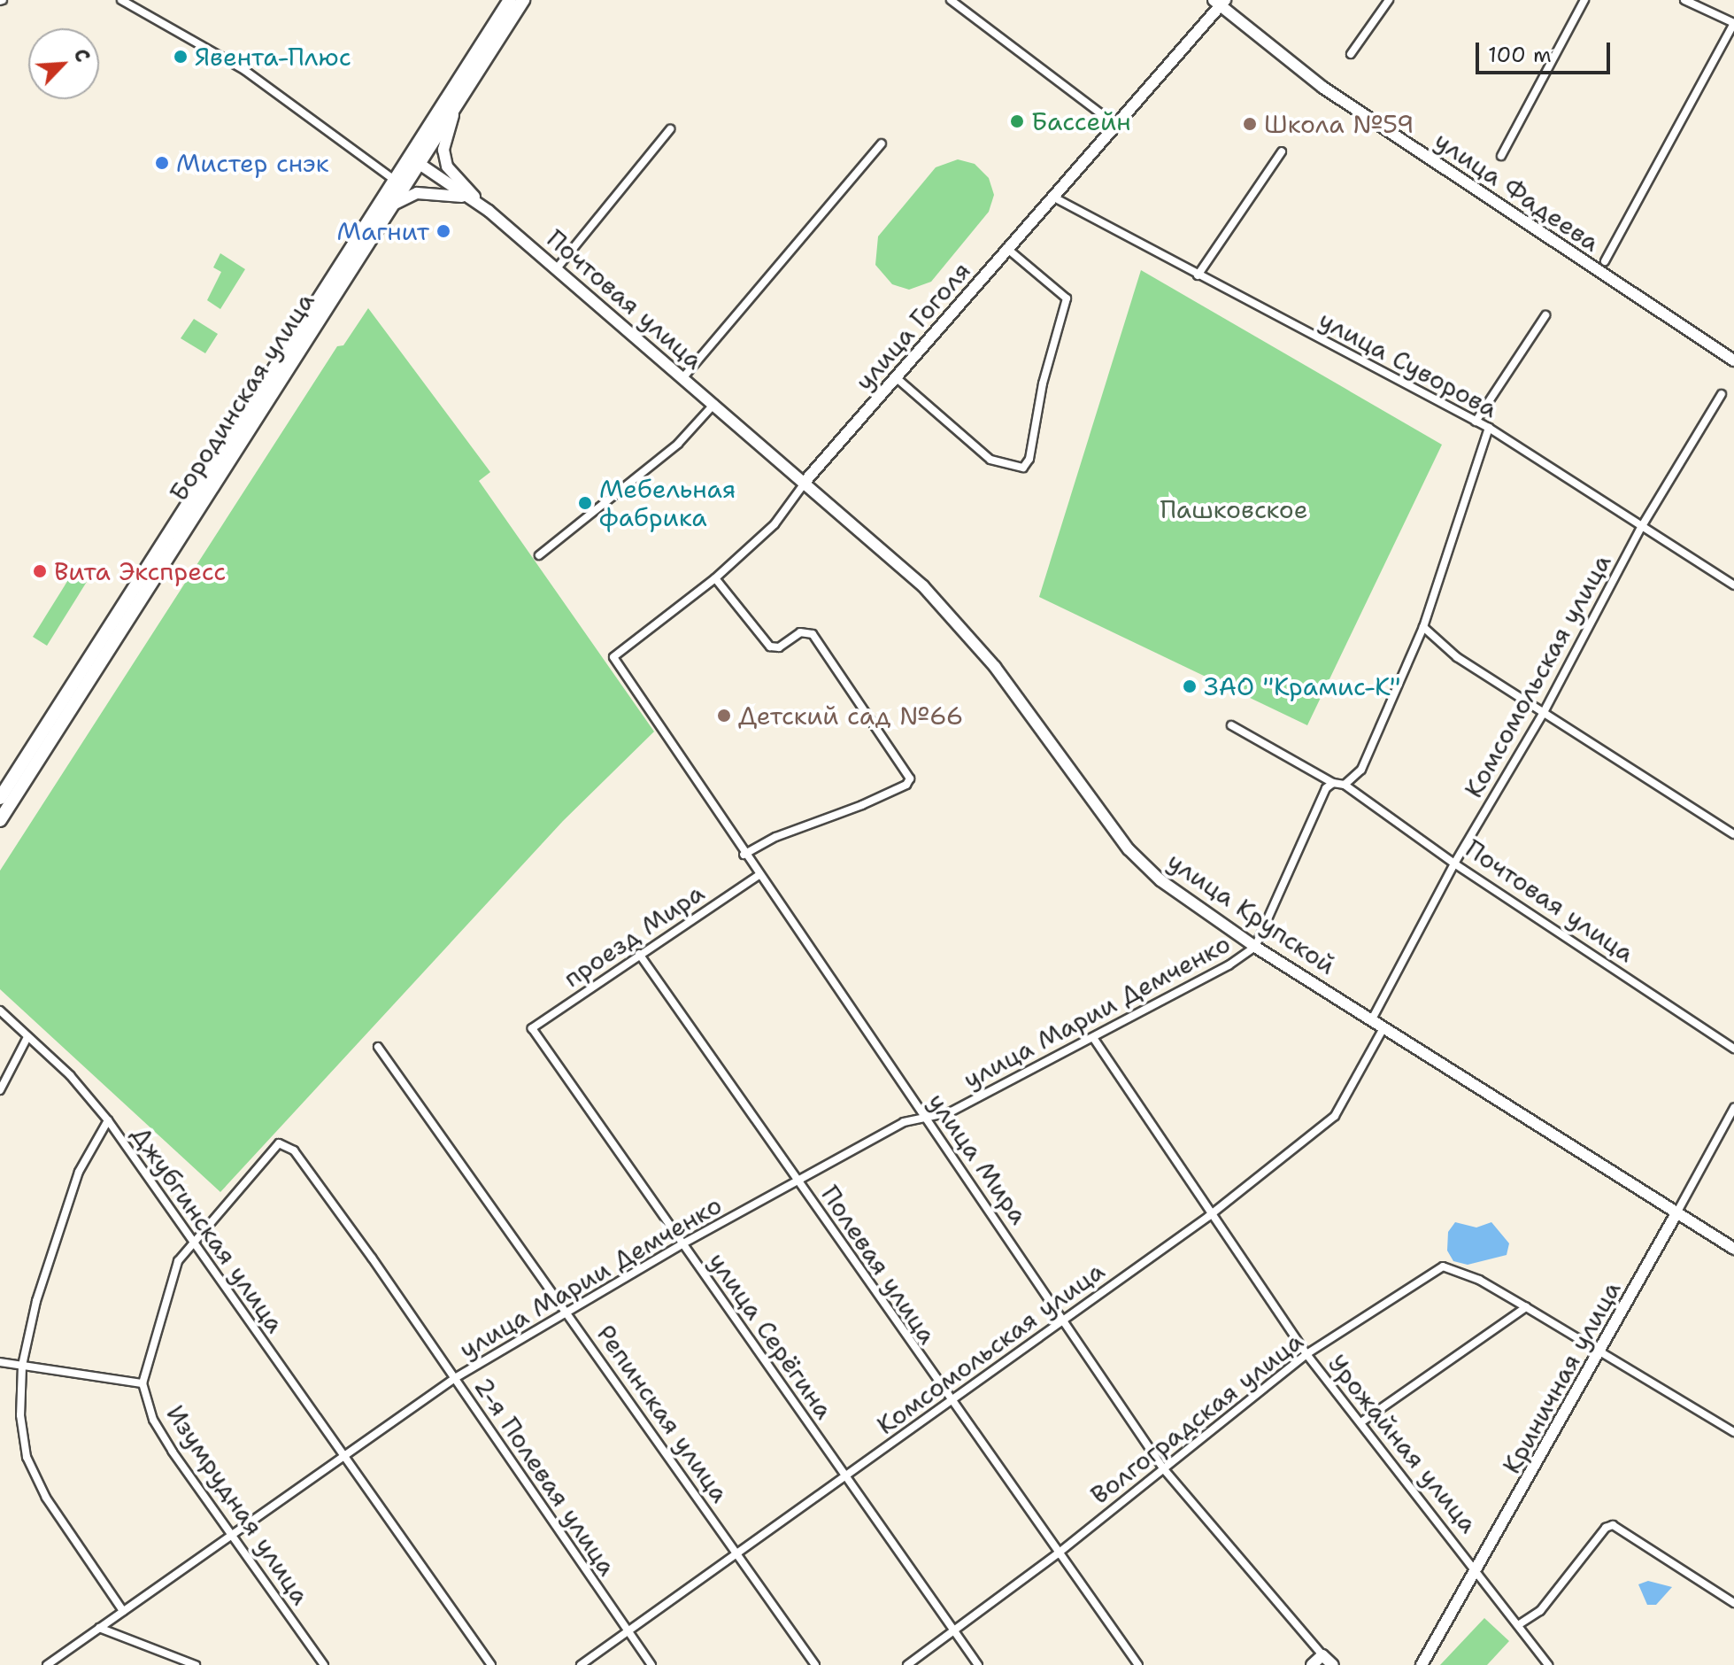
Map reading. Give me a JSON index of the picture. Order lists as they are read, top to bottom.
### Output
{
  "streets": {
    "main road": ["Бородинская улица"],
    "street": [
      "улица Фадеева",
      "Почтовая улица",
      "улица Гоголя",
      "улица Суворова",
      "Комсомольская улица",
      "улица Крупской",
      "проезд Мира",
      "улица Марии Демченко",
      "улица Мира",
      "Джубгинская улица",
      "Полевая улица",
      "улица Серёгина",
      "Криничная улица",
      "Репинская улица",
      "Волгоградская улица",
      "Урожайная улица",
      "2-я Полевая улица",
      "Изумрудная улица"
    ]
  },
  "crossings": [
    ["улица Фадеева", "улица Гоголя"],
    ["Почтовая улица", "улица Гоголя"],
    ["Почтовая улица", "Бородинская улица"],
    ["Почтовая улица", "Комсомольская улица"],
    ["Почтовая улица", "улица Крупской"],
    ["улица Гоголя", "улица Суворова"],
    ["улица Гоголя", "улица Крупской"],
    ["улица Гоголя", "улица Мира"],
    ["улица Суворова", "Комсомольская улица"],
    ["Комсомольская улица", "улица Крупской"],
    ["Комсомольская улица", "улица Мира"],
    ["Комсомольская улица", "Полевая улица"],
    ["Комсомольская улица", "улица Серёгина"],
    ["Комсомольская улица", "Репинская улица"],
    ["Комсомольская улица", "Урожайная улица"],
    ["Комсомольская улица", "2-я Полевая улица"],
    ["улица Крупской", "улица Марии Демченко"],
    ["улица Крупской", "Криничная улица"],
    ["проезд Мира", "улица Мира"],
    ["проезд Мира", "Полевая улица"],
    ["проезд Мира", "улица Серёгина"],
    ["улица Марии Демченко", "улица Мира"],
    ["улица Марии Демченко", "Джубгинская улица"],
    ["улица Марии Демченко", "Полевая улица"],
    ["улица Марии Демченко", "улица Серёгина"],
    ["улица Марии Демченко", "Репинская улица"],
    ["улица Марии Демченко", "Урожайная улица"],
    ["улица Марии Демченко", "2-я Полевая улица"],
    ["улица Марии Демченко", "Изумрудная улица"],
    ["улица Мира", "Волгоградская улица"],
    ["Джубгинская улица", "2-я Полевая улица"],
    ["Полевая улица", "Волгоградская улица"],
    ["улица Серёгина", "Волгоградская улица"],
    ["Криничная улица", "Урожайная улица"],
    ["Волгоградская улица", "Урожайная улица"]
  ],
  "parks": ["Пашковское"],
  "places": [
    "Явента-Плюс",
    "Бассейн",
    "Школа №59",
    "Мистер снэк",
    "Магнит",
    "Мебельная фабрика",
    "Вита Экспресс",
    "ЗАО \"Крамис-К\"",
    "Детский сад №66"
  ],
  "scale_bar": "100 m",
  "north": "top right"
}
